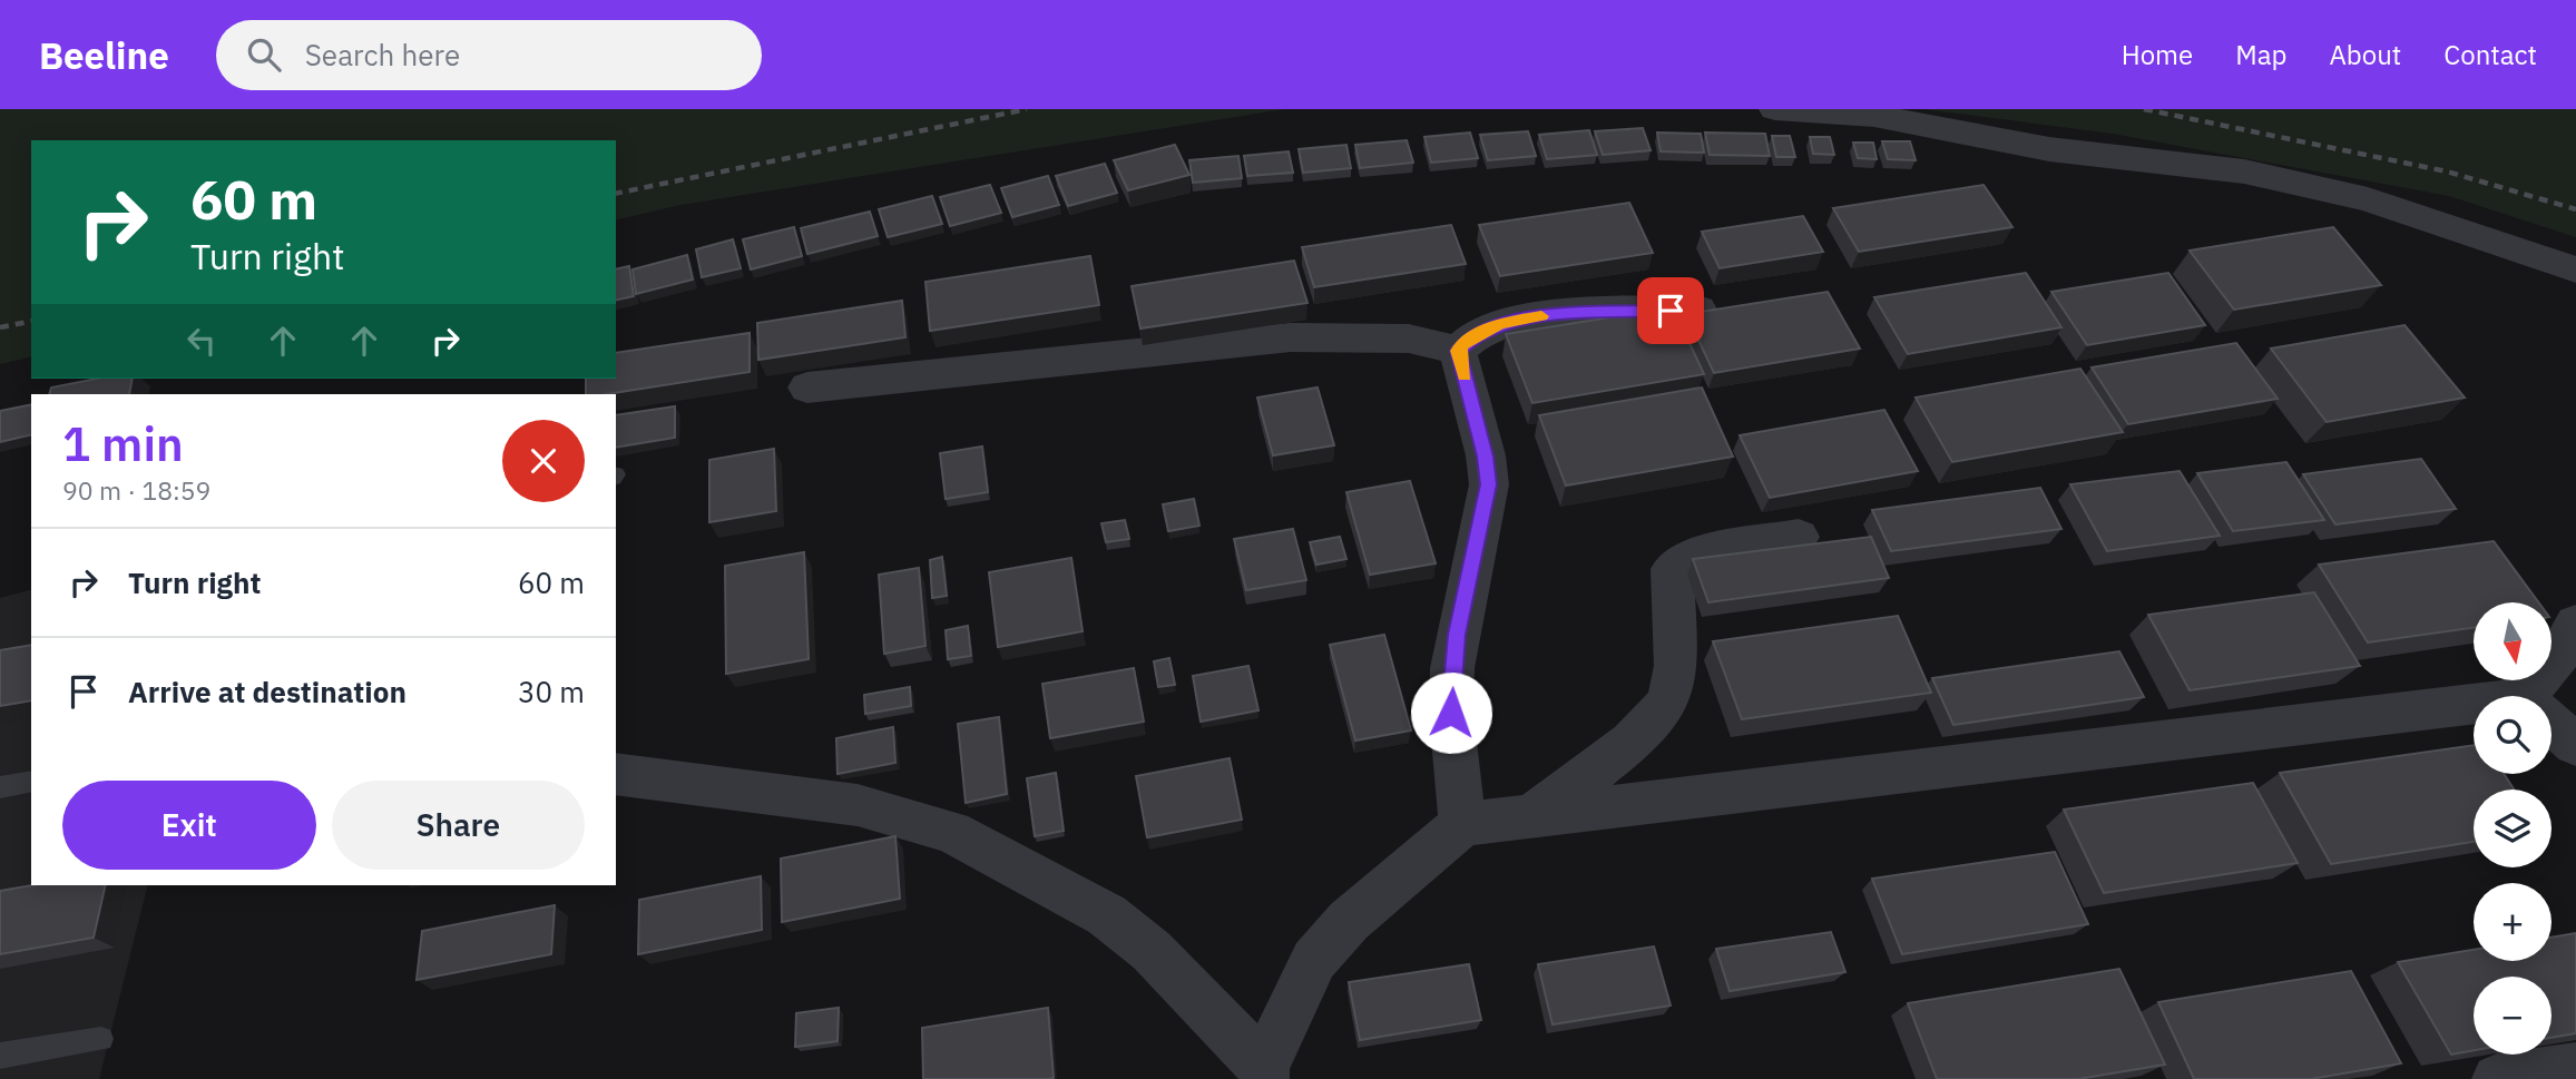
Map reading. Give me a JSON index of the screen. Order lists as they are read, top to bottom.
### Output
{
  "north": "bottom",
  "page": {
    "header": "Beeline",
    "search": "Search here",
    "nav": [
      "Home",
      "Map",
      "About",
      "Contact"
    ],
    "turn": ["60 m", "Turn right"],
    "heading": ["1 min", "90 m · 18:59"],
    "list": [
      {
        "name": "Turn right",
        "value": "60 m"
      },
      {
        "name": "Arrive at destination",
        "value": "30 m"
      }
    ],
    "map_buttons": ["+", "−"],
    "buttons": ["Exit", "Share"]
  }
}
